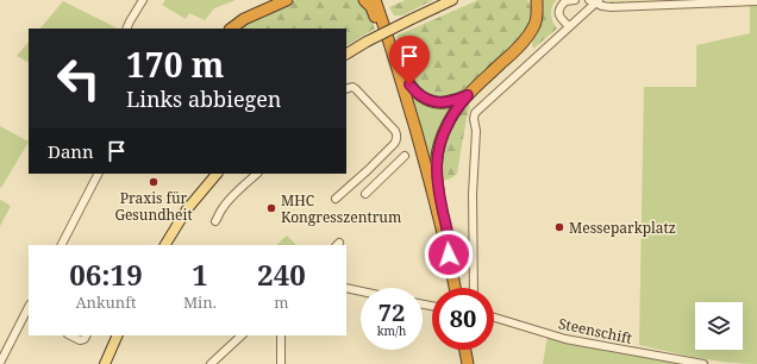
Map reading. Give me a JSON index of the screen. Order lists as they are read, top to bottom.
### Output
{
  "streets": {
    "street": ["Steenschift"]
  },
  "places": ["Praxis für Gesundheit", "MHC Kongresszentrum", "Messeparkplatz"],
  "page": {
    "turn": ["170 m", "Links abbiegen"],
    "then": "Dann",
    "eta": [
      "06:19",
      "Ankunft",
      "1",
      "Min.",
      "240",
      "m"
    ],
    "speed": "72 km/h",
    "limit": "80"
  }
}
